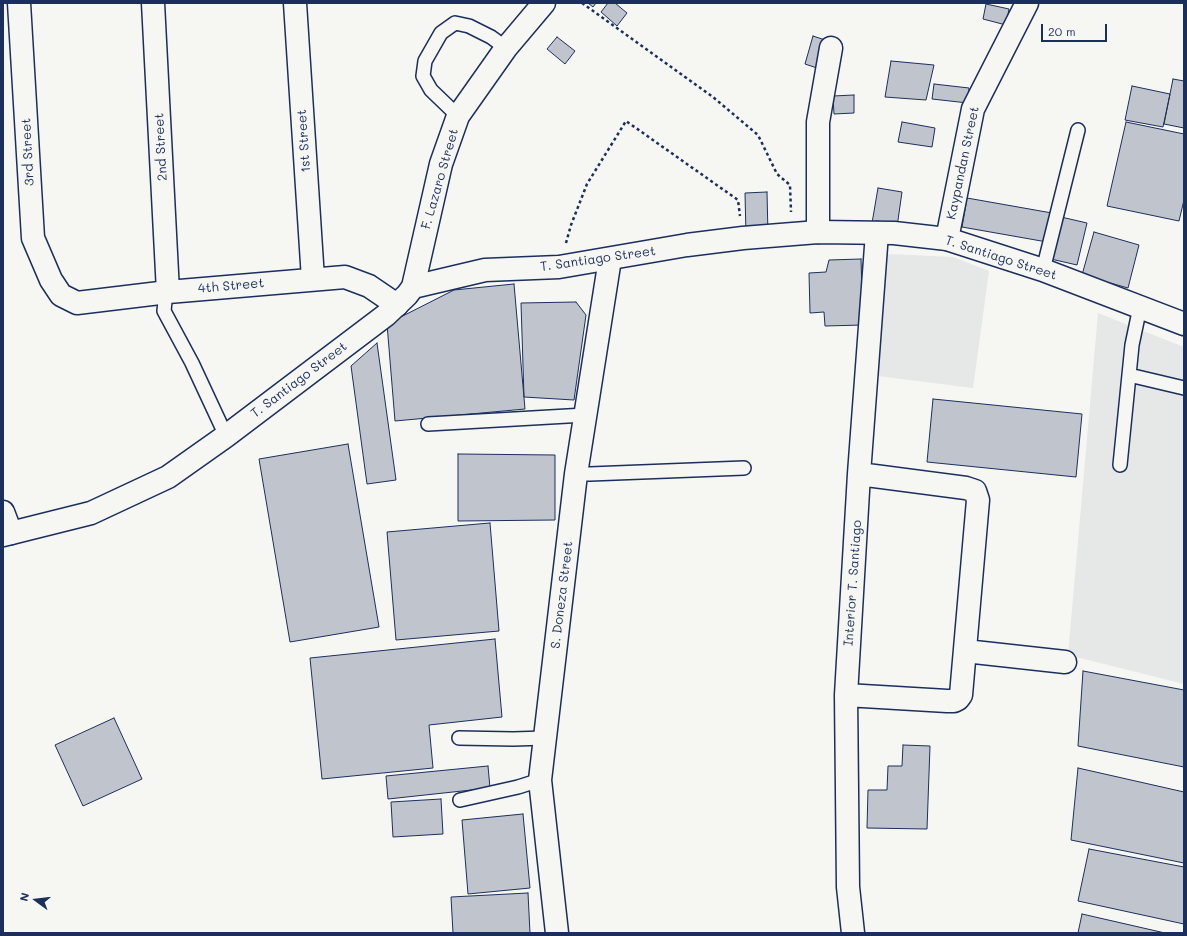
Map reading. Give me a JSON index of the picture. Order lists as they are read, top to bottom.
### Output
{
  "streets": {
    "street": [
      "1st Street",
      "2nd Street",
      "3rd Street",
      "Kaypandan Street",
      "F. Lazaro Street",
      "T. Santiago Street",
      "4th Street",
      "Interior T. Santiago",
      "S. Doneza Street"
    ]
  },
  "crossings": [
    ["1st Street", "4th Street"],
    ["2nd Street", "4th Street"],
    ["3rd Street", "4th Street"],
    ["Kaypandan Street", "T. Santiago Street"],
    ["F. Lazaro Street", "T. Santiago Street"],
    ["T. Santiago Street", "4th Street"],
    ["T. Santiago Street", "Interior T. Santiago"],
    ["T. Santiago Street", "S. Doneza Street"]
  ],
  "scale_bar": "20 m",
  "north": "left"
}
